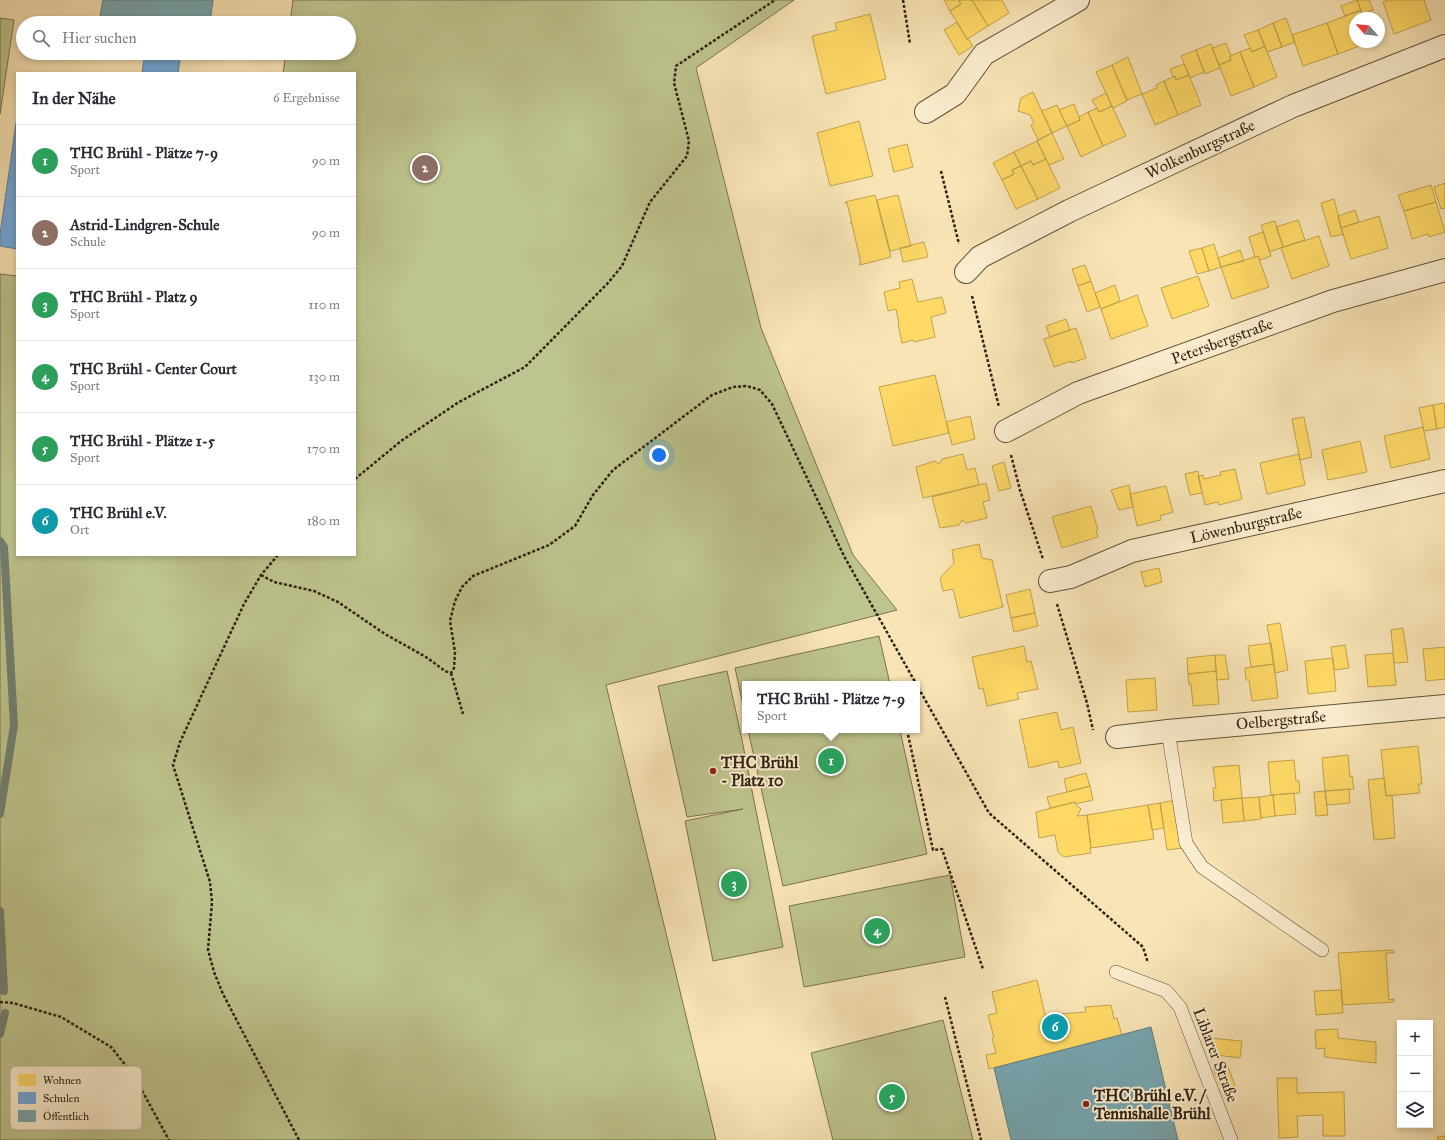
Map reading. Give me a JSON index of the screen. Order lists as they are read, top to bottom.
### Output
{
  "streets": {
    "street": [
      "Wolkenburgstraße",
      "Petersbergstraße",
      "Löwenburgstraße",
      "Oelbergstraße"
    ],
    "lane": ["Liblarer Straße"]
  },
  "places": ["THC Brühl - Platz 10", "THC Brühl e.V. / Tennishalle Brühl"],
  "legend": ["Wohnen", "Schulen", "Öffentlich"],
  "north": "top left",
  "page": {
    "search": "Hier suchen",
    "heading": ["In der Nähe", "6 Ergebnisse"],
    "list": [
      {
        "mark": "1",
        "name": "THC Brühl - Plätze 7-9",
        "note": "Sport",
        "value": "90 m"
      },
      {
        "mark": "2",
        "name": "Astrid-Lindgren-Schule",
        "note": "Schule",
        "value": "90 m"
      },
      {
        "mark": "3",
        "name": "THC Brühl - Platz 9",
        "note": "Sport",
        "value": "110 m"
      },
      {
        "mark": "4",
        "name": "THC Brühl - Center Court",
        "note": "Sport",
        "value": "130 m"
      },
      {
        "mark": "5",
        "name": "THC Brühl - Plätze 1-5",
        "note": "Sport",
        "value": "170 m"
      },
      {
        "mark": "6",
        "name": "THC Brühl e.V.",
        "note": "Ort",
        "value": "180 m"
      }
    ],
    "pins": [
      "2",
      "1",
      "3",
      "4",
      "6",
      "5"
    ],
    "popup": ["THC Brühl - Plätze 7-9", "Sport"],
    "map_buttons": ["+", "−"]
  }
}
